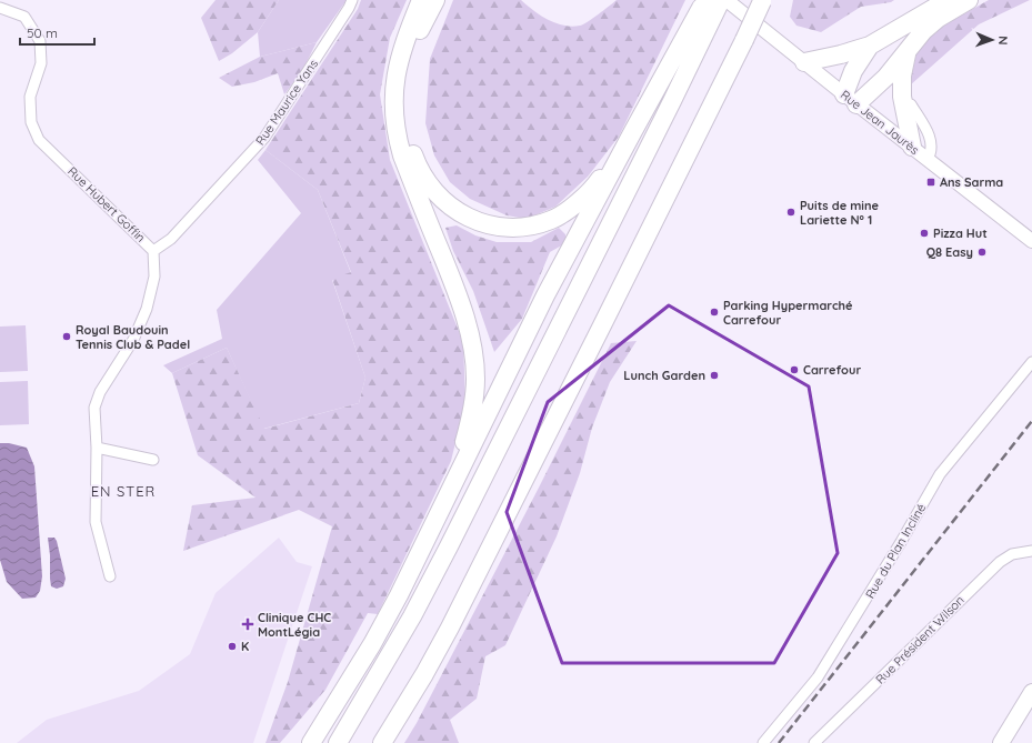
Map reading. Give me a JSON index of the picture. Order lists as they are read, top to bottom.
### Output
{
  "streets": {
    "main road": ["Rue Jean Jaurès"],
    "street": [
      "Rue Maurice Yans",
      "Rue Hubert Goffin",
      "Rue du Plan Incliné",
      "Rue Président Wilson"
    ]
  },
  "crossings": [
    ["Rue Maurice Yans", "Rue Hubert Goffin"]
  ],
  "districts": ["EN STER"],
  "places": {
    "transit": ["Ans Sarma"],
    "other": [
      "Puits de mine Lariette N° 1",
      "Pizza Hut",
      "Q8 Easy",
      "Parking Hypermarché Carrefour",
      "Royal Baudouin Tennis Club & Padel",
      "Carrefour",
      "Lunch Garden",
      "K"
    ],
    "health": ["Clinique CHC MontLégia"]
  },
  "scale_bar": "50 m",
  "north": "right"
}
